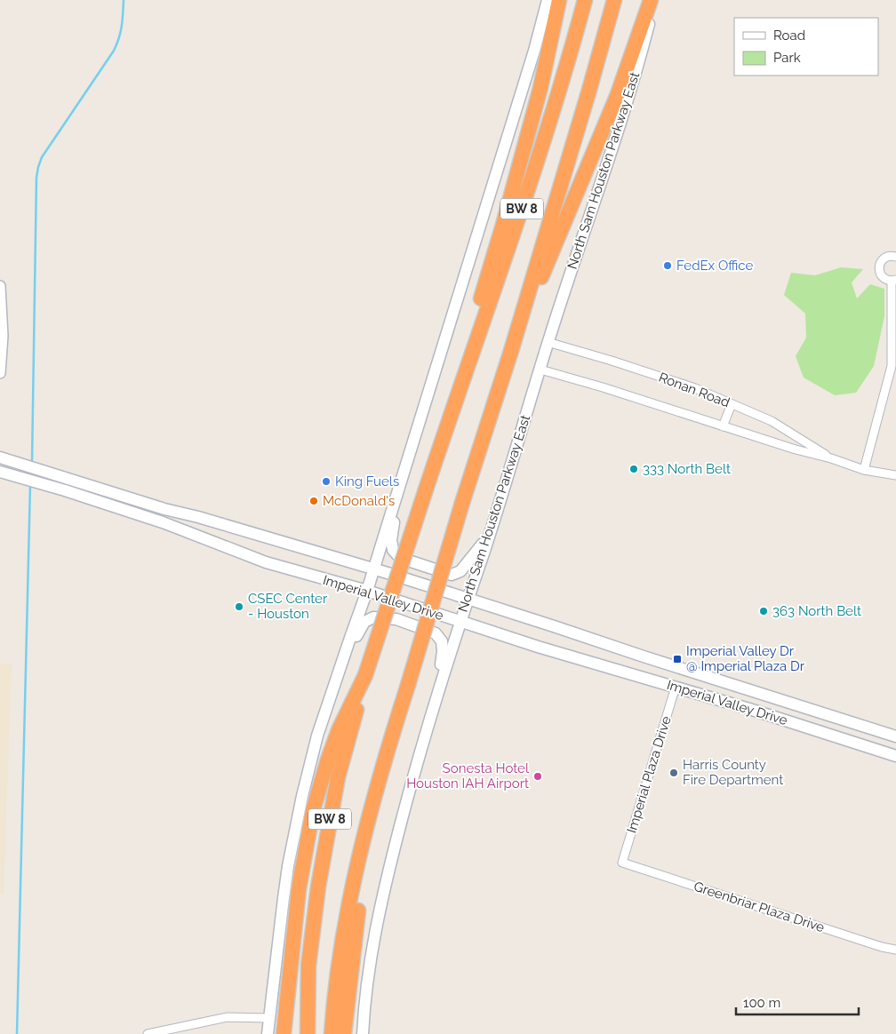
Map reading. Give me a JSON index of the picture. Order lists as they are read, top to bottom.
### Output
{
  "streets": {
    "highway": ["BW 8"],
    "main road": ["North Sam Houston Parkway East", "Imperial Valley Drive"],
    "street": ["Ronan Road", "Imperial Plaza Drive", "Greenbriar Plaza Drive"]
  },
  "crossings": [
    ["North Sam Houston Parkway East", "Ronan Road"],
    ["North Sam Houston Parkway East", "Imperial Valley Drive"],
    ["Imperial Valley Drive", "Imperial Plaza Drive"],
    ["Imperial Plaza Drive", "Greenbriar Plaza Drive"]
  ],
  "places": {
    "other": [
      "FedEx Office",
      "333 North Belt",
      "King Fuels",
      "McDonald's",
      "CSEC Center - Houston",
      "363 North Belt",
      "Harris County Fire Department",
      "Sonesta Hotel Houston IAH Airport"
    ],
    "transit": ["Imperial Valley Dr @ Imperial Plaza Dr"]
  },
  "legend": ["Road", "Park"],
  "scale_bar": "100 m"
}
